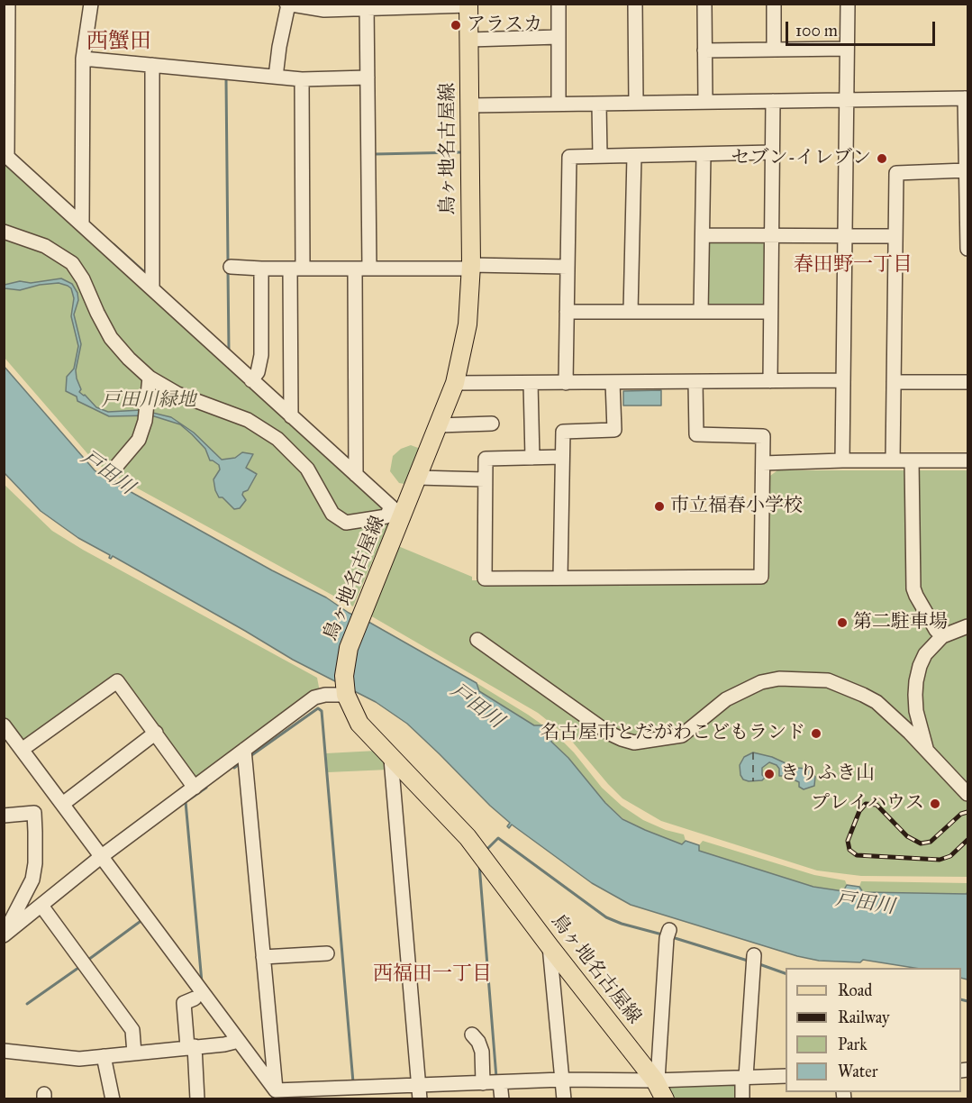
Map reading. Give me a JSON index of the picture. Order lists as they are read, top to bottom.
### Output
{
  "streets": {
    "main road": ["鳥ヶ地名古屋線"]
  },
  "districts": ["西蟹田", "春田野一丁目", "西福田一丁目"],
  "water": ["戸田川"],
  "parks": ["戸田川緑地"],
  "places": [
    "アラスカ",
    "セブン-イレブン",
    "市立福春小学校",
    "第二駐車場",
    "名古屋市とだがわこどもランド",
    "きりふき山",
    "プレイハウス"
  ],
  "legend": [
    "Road",
    "Railway",
    "Park",
    "Water"
  ],
  "scale_bar": "100 m"
}
